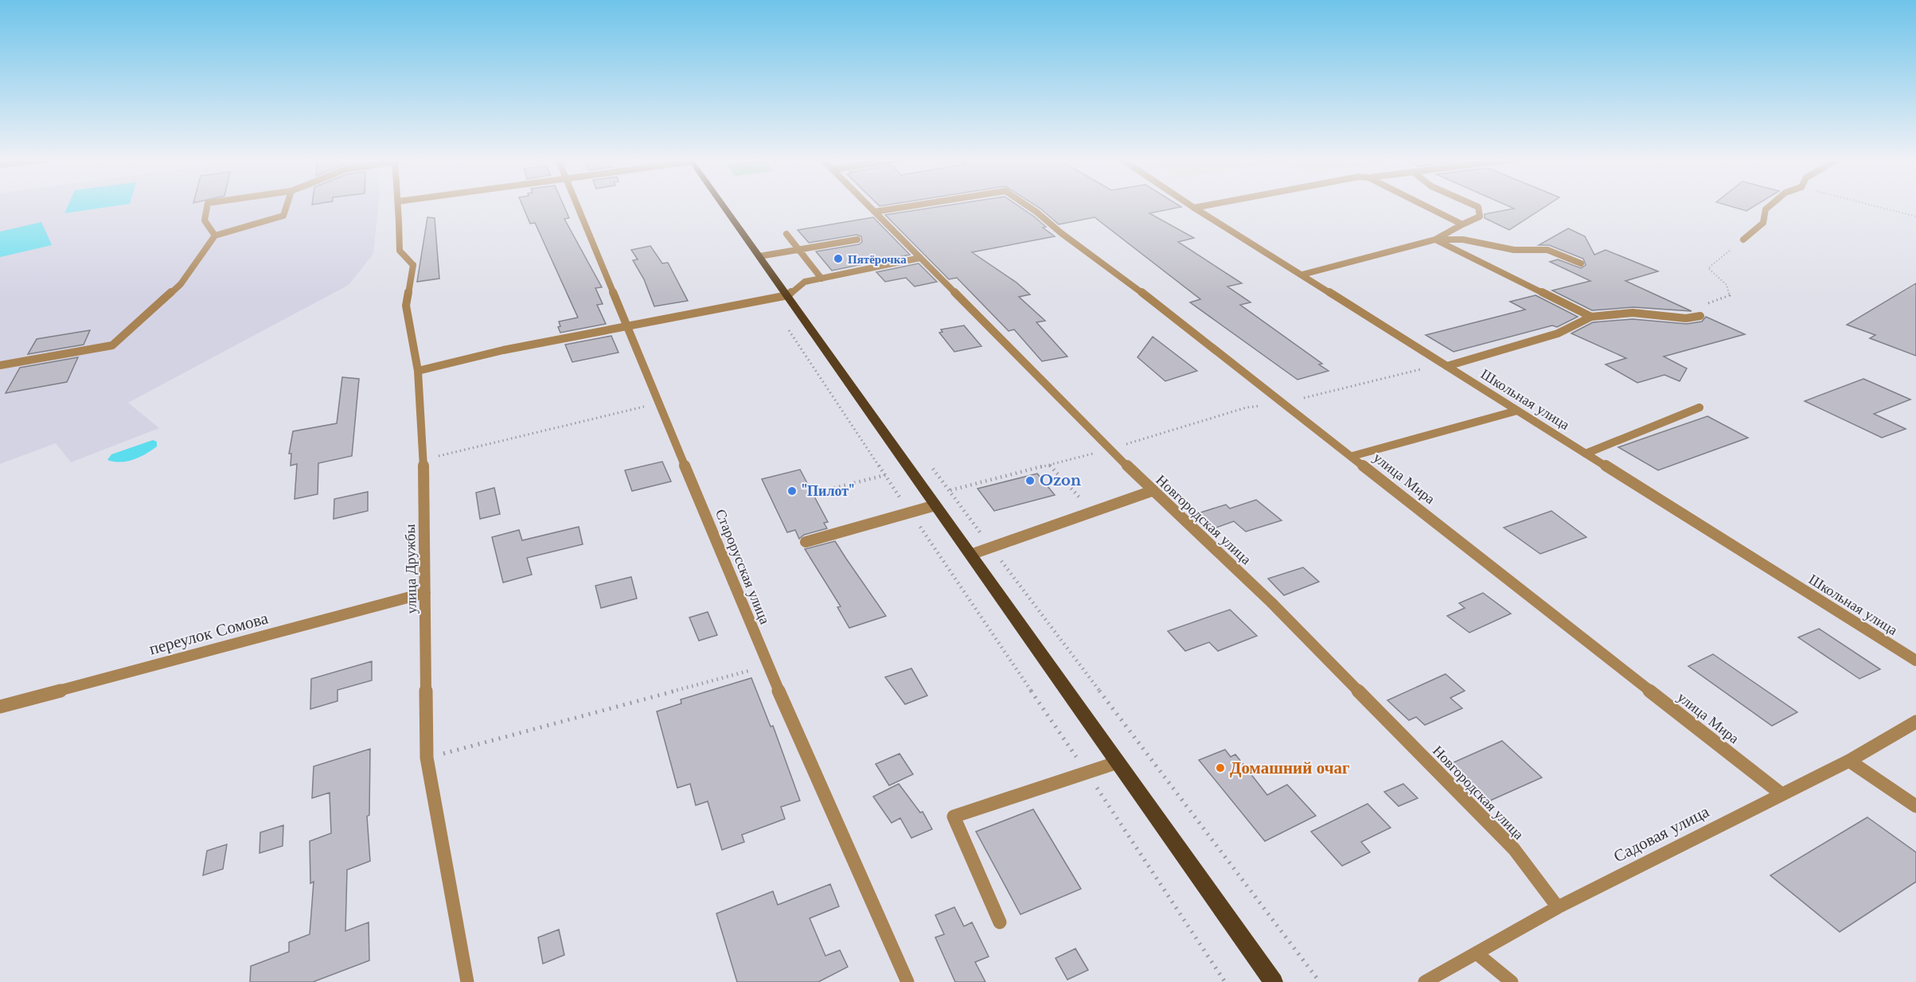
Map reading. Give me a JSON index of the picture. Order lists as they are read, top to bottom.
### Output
{
  "streets": {
    "street": [
      "Школьная улица",
      "улица Мира",
      "Новгородская улица",
      "Старорусская улица",
      "улица Дружбы",
      "переулок Сомова",
      "Садовая улица"
    ]
  },
  "crossings": [
    ["улица Мира", "Новгородская улица"],
    ["улица Мира", "Садовая улица"],
    ["Новгородская улица", "Садовая улица"],
    ["улица Дружбы", "переулок Сомова"]
  ],
  "places": [
    "Пятёрочка",
    "Ozon",
    "\"Пилот\"",
    "Домашний очаг"
  ]
}
